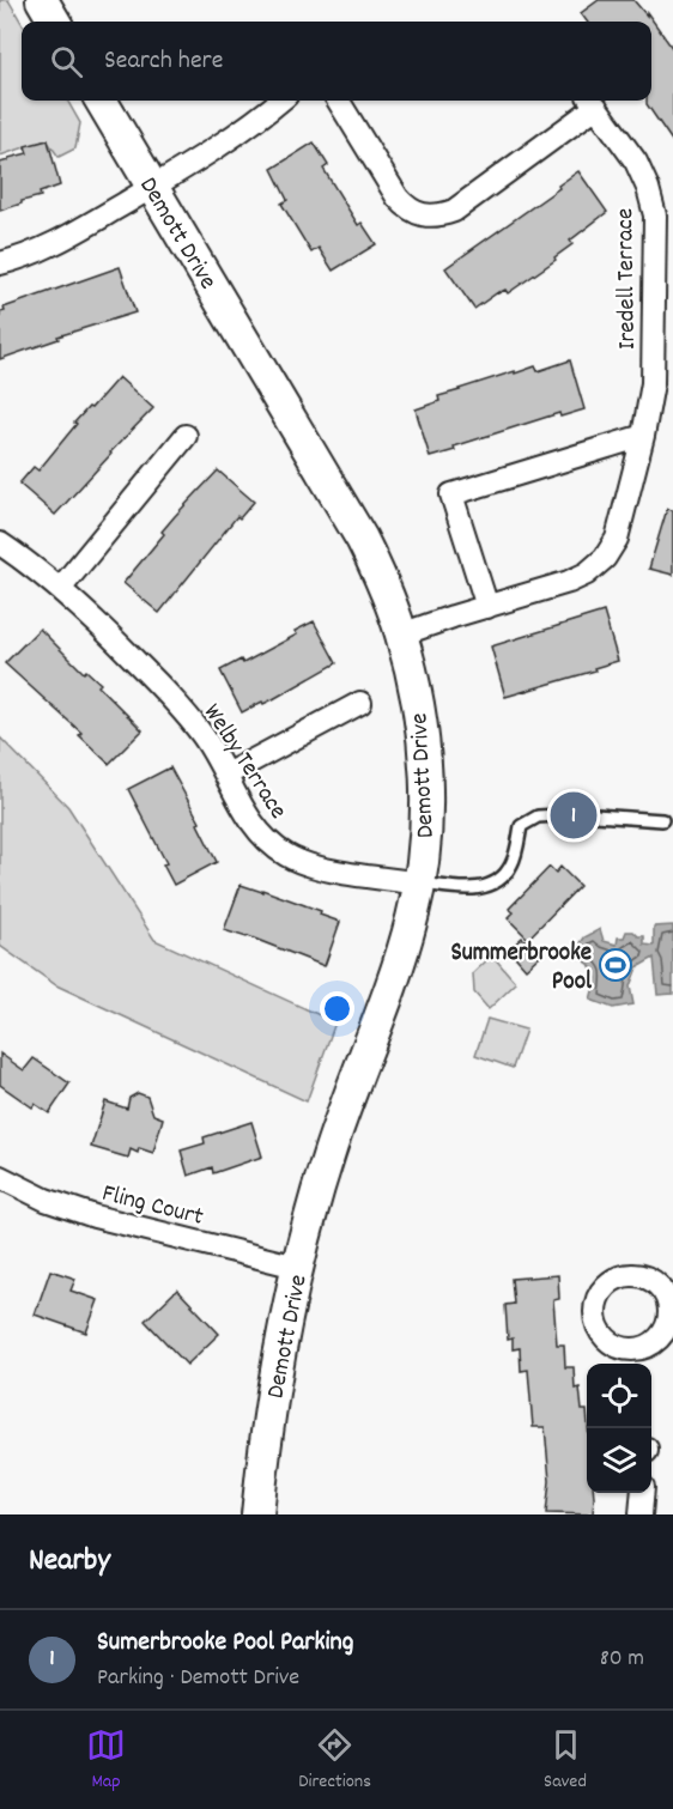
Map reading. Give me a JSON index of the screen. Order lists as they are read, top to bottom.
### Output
{
  "streets": {
    "street": [
      "Demott Drive",
      "Iredell Terrace",
      "Welby Terrace",
      "Fling Court"
    ]
  },
  "crossings": [
    ["Demott Drive", "Iredell Terrace"],
    ["Demott Drive", "Welby Terrace"],
    ["Demott Drive", "Fling Court"]
  ],
  "places": {
    "sports": ["Summerbrooke Pool"]
  },
  "page": {
    "search": "Search here",
    "pins": "1",
    "heading": "Nearby",
    "list": [
      {
        "mark": "1",
        "name": "Sumerbrooke Pool Parking",
        "note": "Parking · Demott Drive",
        "value": "80 m"
      }
    ],
    "nav": ["Map", "Directions", "Saved"]
  }
}
